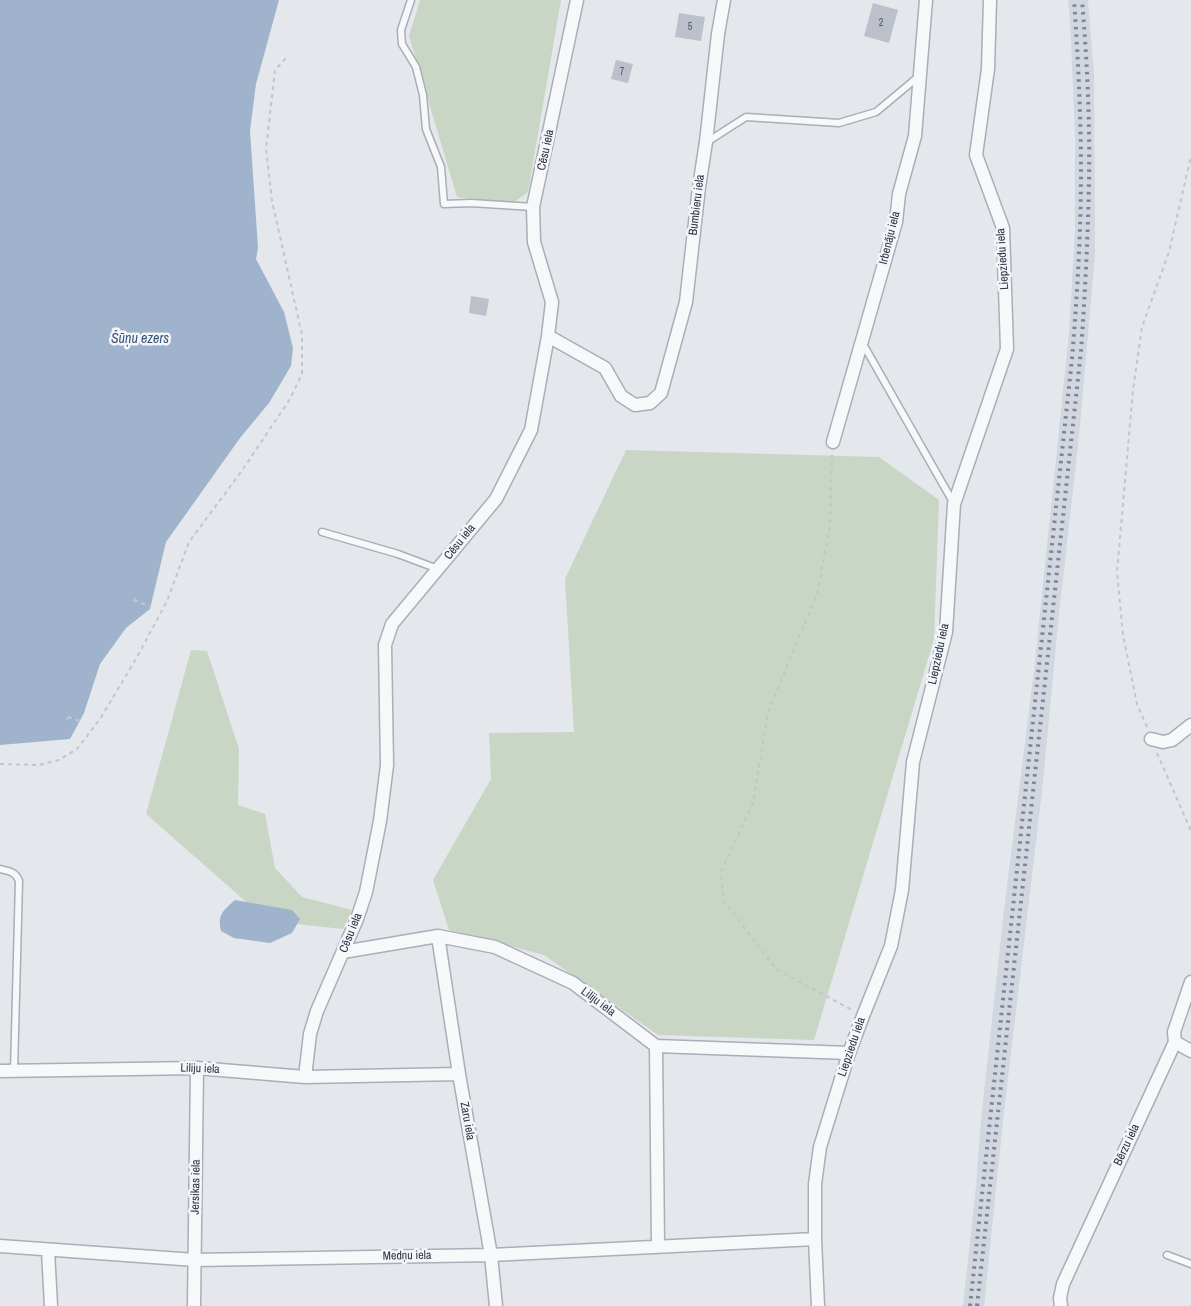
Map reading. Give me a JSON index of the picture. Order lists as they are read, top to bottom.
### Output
{
  "streets": {
    "street": [
      "Cēsu iela",
      "Bumbieru iela",
      "Irbenāju iela",
      "Liepziedu iela",
      "Liliju iela",
      "Zaru iela",
      "Bērzu iela",
      "Jersikas iela",
      "Medņu iela"
    ]
  },
  "crossings": [
    ["Cēsu iela", "Bumbieru iela"],
    ["Cēsu iela", "Liliju iela"],
    ["Liepziedu iela", "Medņu iela"],
    ["Liliju iela", "Zaru iela"],
    ["Liliju iela", "Jersikas iela"],
    ["Zaru iela", "Medņu iela"],
    ["Jersikas iela", "Medņu iela"]
  ],
  "water": ["Šūņu ezers"],
  "house_numbers": ["2", "5", "7"]
}
